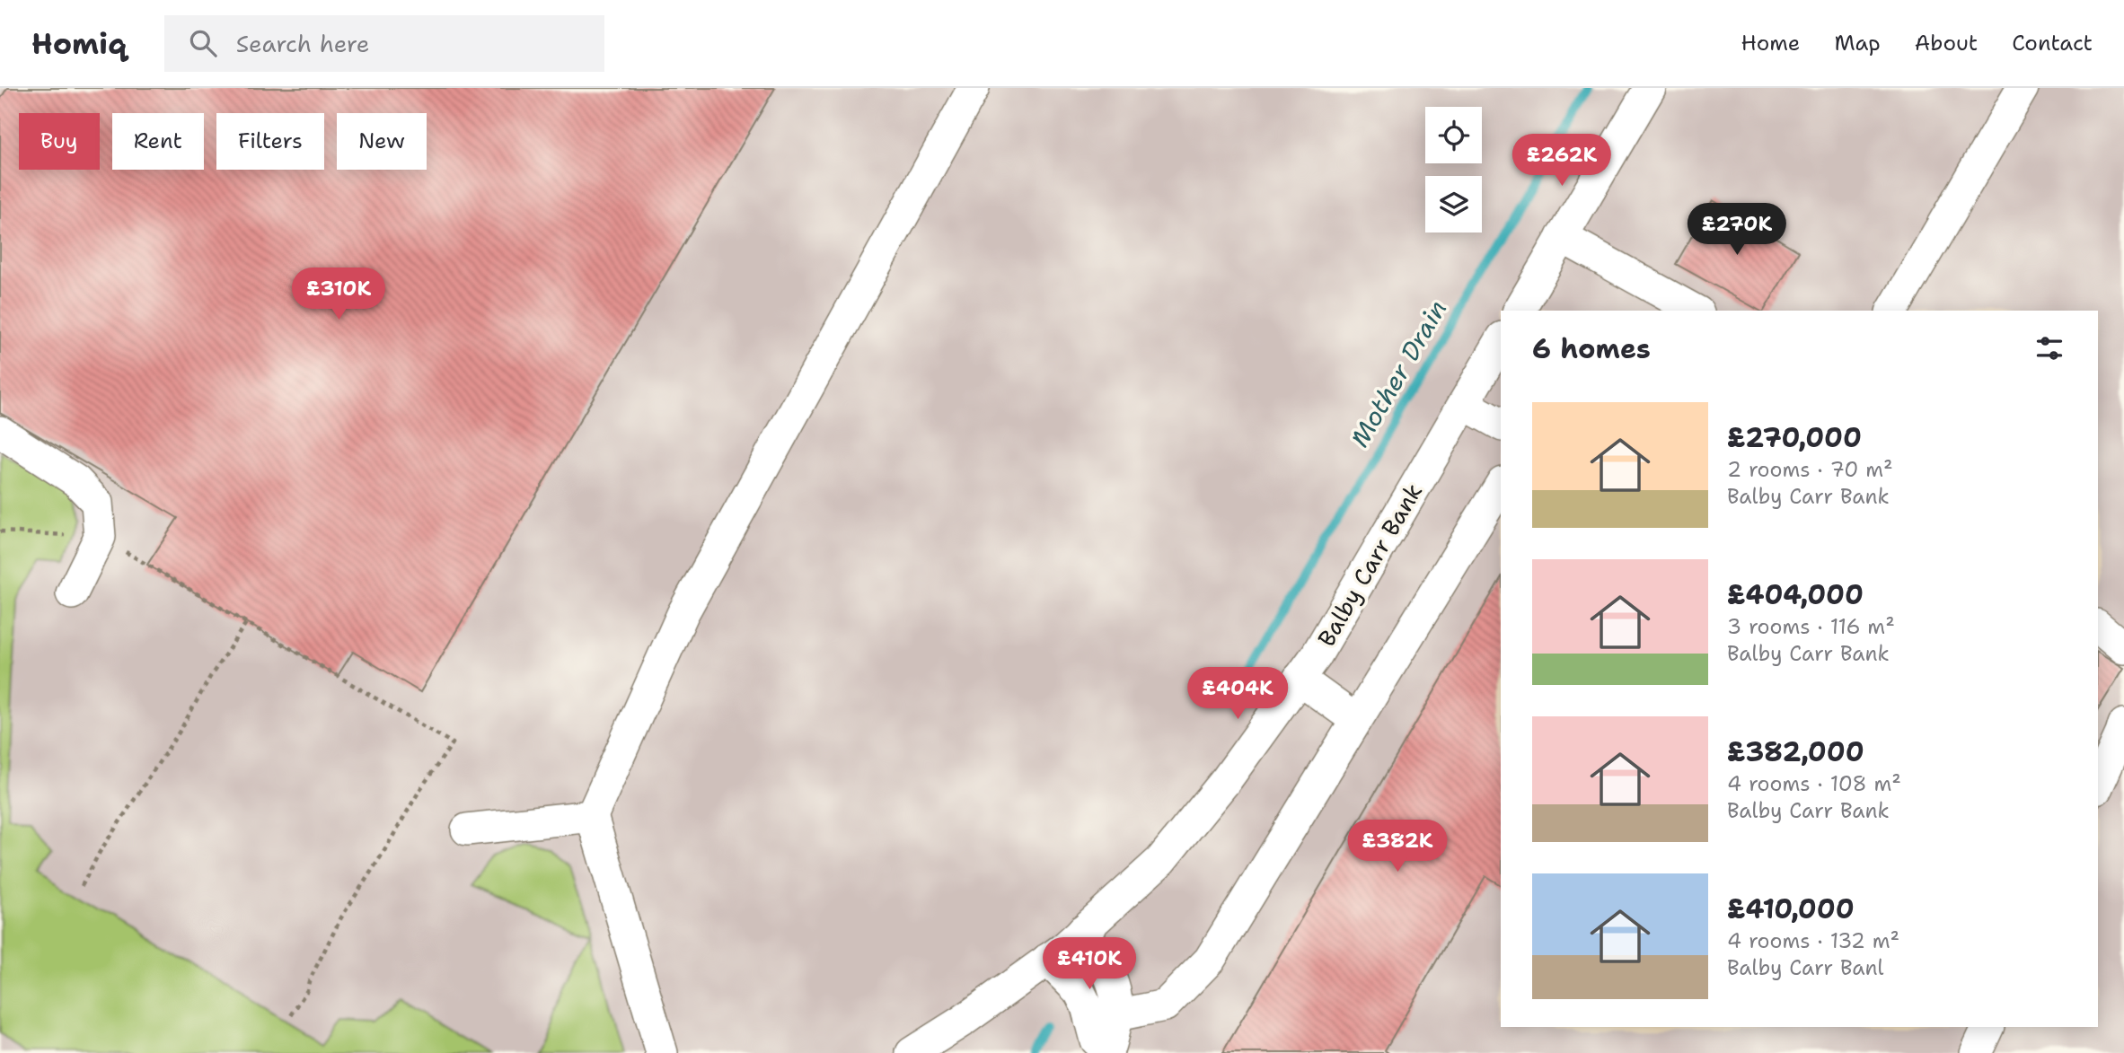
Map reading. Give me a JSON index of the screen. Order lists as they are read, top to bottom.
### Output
{
  "streets": {
    "street": ["Balby Carr Bank"]
  },
  "water": ["Mother Drain"],
  "page": {
    "header": "Homiq",
    "search": "Search here",
    "nav": [
      "Home",
      "Map",
      "About",
      "Contact"
    ],
    "chip": [
      "Buy",
      "Rent",
      "Filters",
      "New"
    ],
    "price": [
      "£262K",
      "£270K",
      "£310K",
      "£404K",
      "£382K",
      "£410K"
    ],
    "heading": "6 homes",
    "list": [
      {
        "name": "£270,000",
        "note": "2 rooms · 70 m² · Balby Carr Bank"
      },
      {
        "name": "£404,000",
        "note": "3 rooms · 116 m² · Balby Carr Bank"
      },
      {
        "name": "£382,000",
        "note": "4 rooms · 108 m² · Balby Carr Bank"
      },
      {
        "name": "£410,000",
        "note": "4 rooms · 132 m² · Balby Carr Banl"
      }
    ]
  }
}
